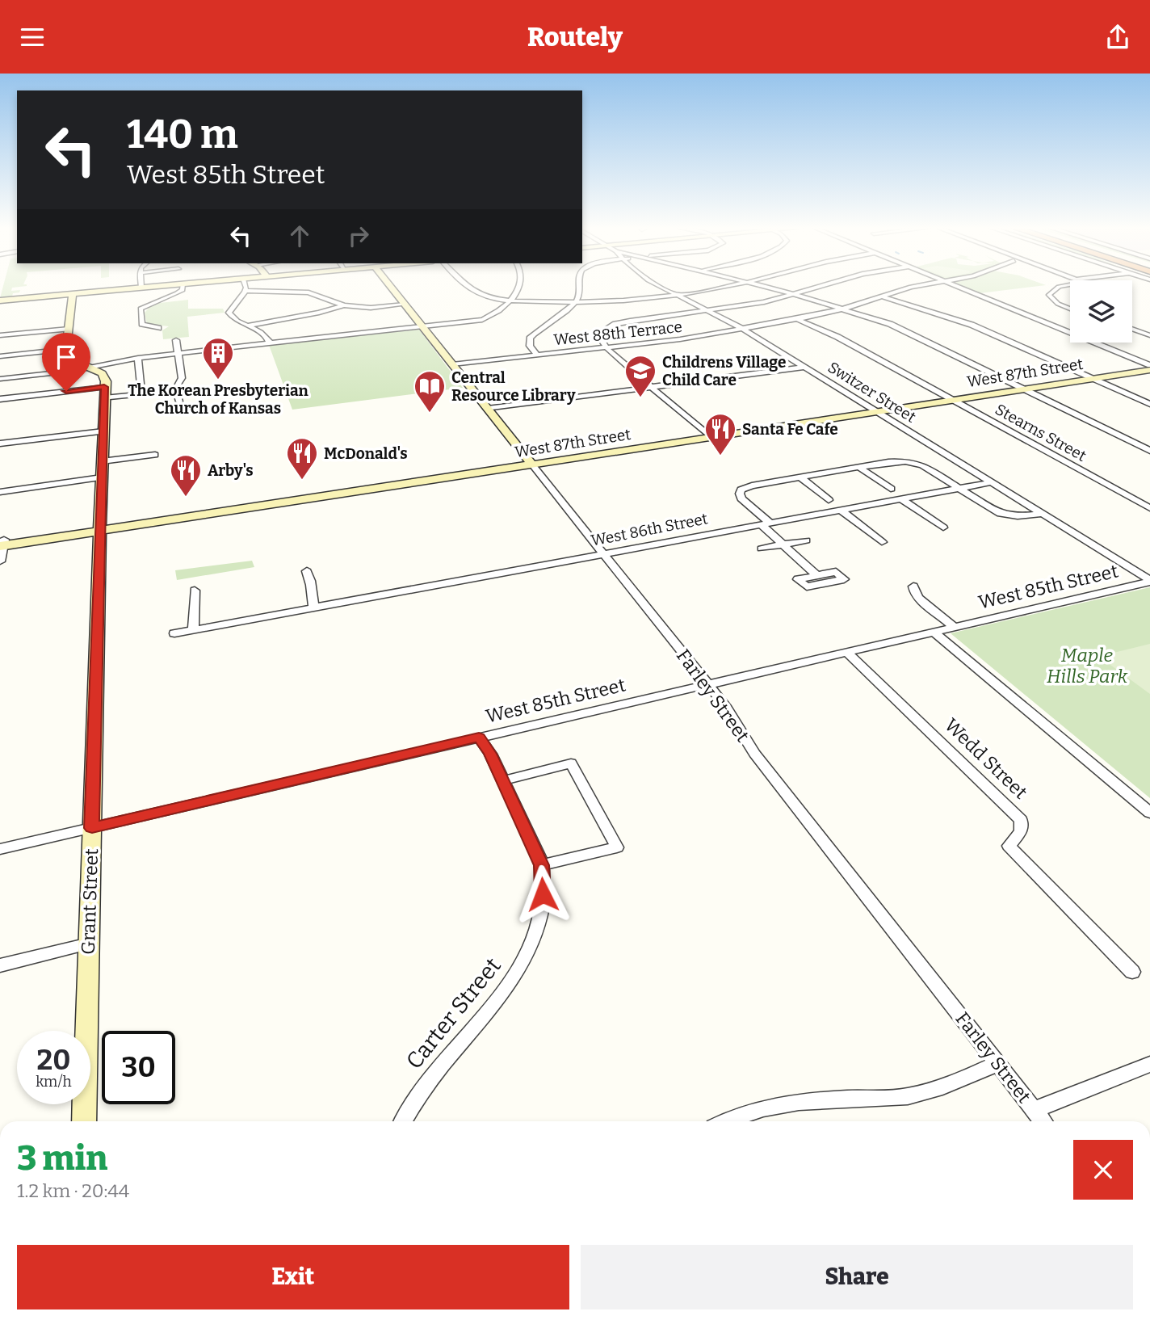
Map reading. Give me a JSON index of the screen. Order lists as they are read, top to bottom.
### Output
{
  "streets": {
    "street": [
      "West 88th Terrace",
      "West 87th Street",
      "Switzer Street",
      "Stearns Street",
      "West 86th Street",
      "West 85th Street",
      "Farley Street",
      "Wedd Street",
      "Grant Street",
      "Carter Street"
    ]
  },
  "crossings": [
    ["West 88th Terrace", "Switzer Street"],
    ["West 88th Terrace", "Stearns Street"],
    ["West 88th Terrace", "Farley Street"],
    ["West 87th Street", "Switzer Street"],
    ["West 87th Street", "Stearns Street"],
    ["West 87th Street", "Farley Street"],
    ["West 87th Street", "Grant Street"],
    ["Switzer Street", "West 86th Street"],
    ["Switzer Street", "West 85th Street"],
    ["West 86th Street", "Farley Street"],
    ["West 85th Street", "Farley Street"],
    ["West 85th Street", "Wedd Street"],
    ["West 85th Street", "Grant Street"],
    ["West 85th Street", "Carter Street"]
  ],
  "parks": ["Maple Hills Park"],
  "places": {
    "building": ["The Korean Presbyterian Church of Kansas"],
    "school or university": ["Childrens Village Child Care"],
    "library": ["Central Resource Library"],
    "restaurant": ["Santa Fe Cafe", "McDonald's", "Arby's"]
  },
  "page": {
    "header": "Routely",
    "turn": ["140 m", "West 85th Street"],
    "speed": "20 km/h",
    "limit": "30",
    "heading": ["3 min", "1.2 km · 20:44"],
    "buttons": ["Exit", "Share"]
  }
}
